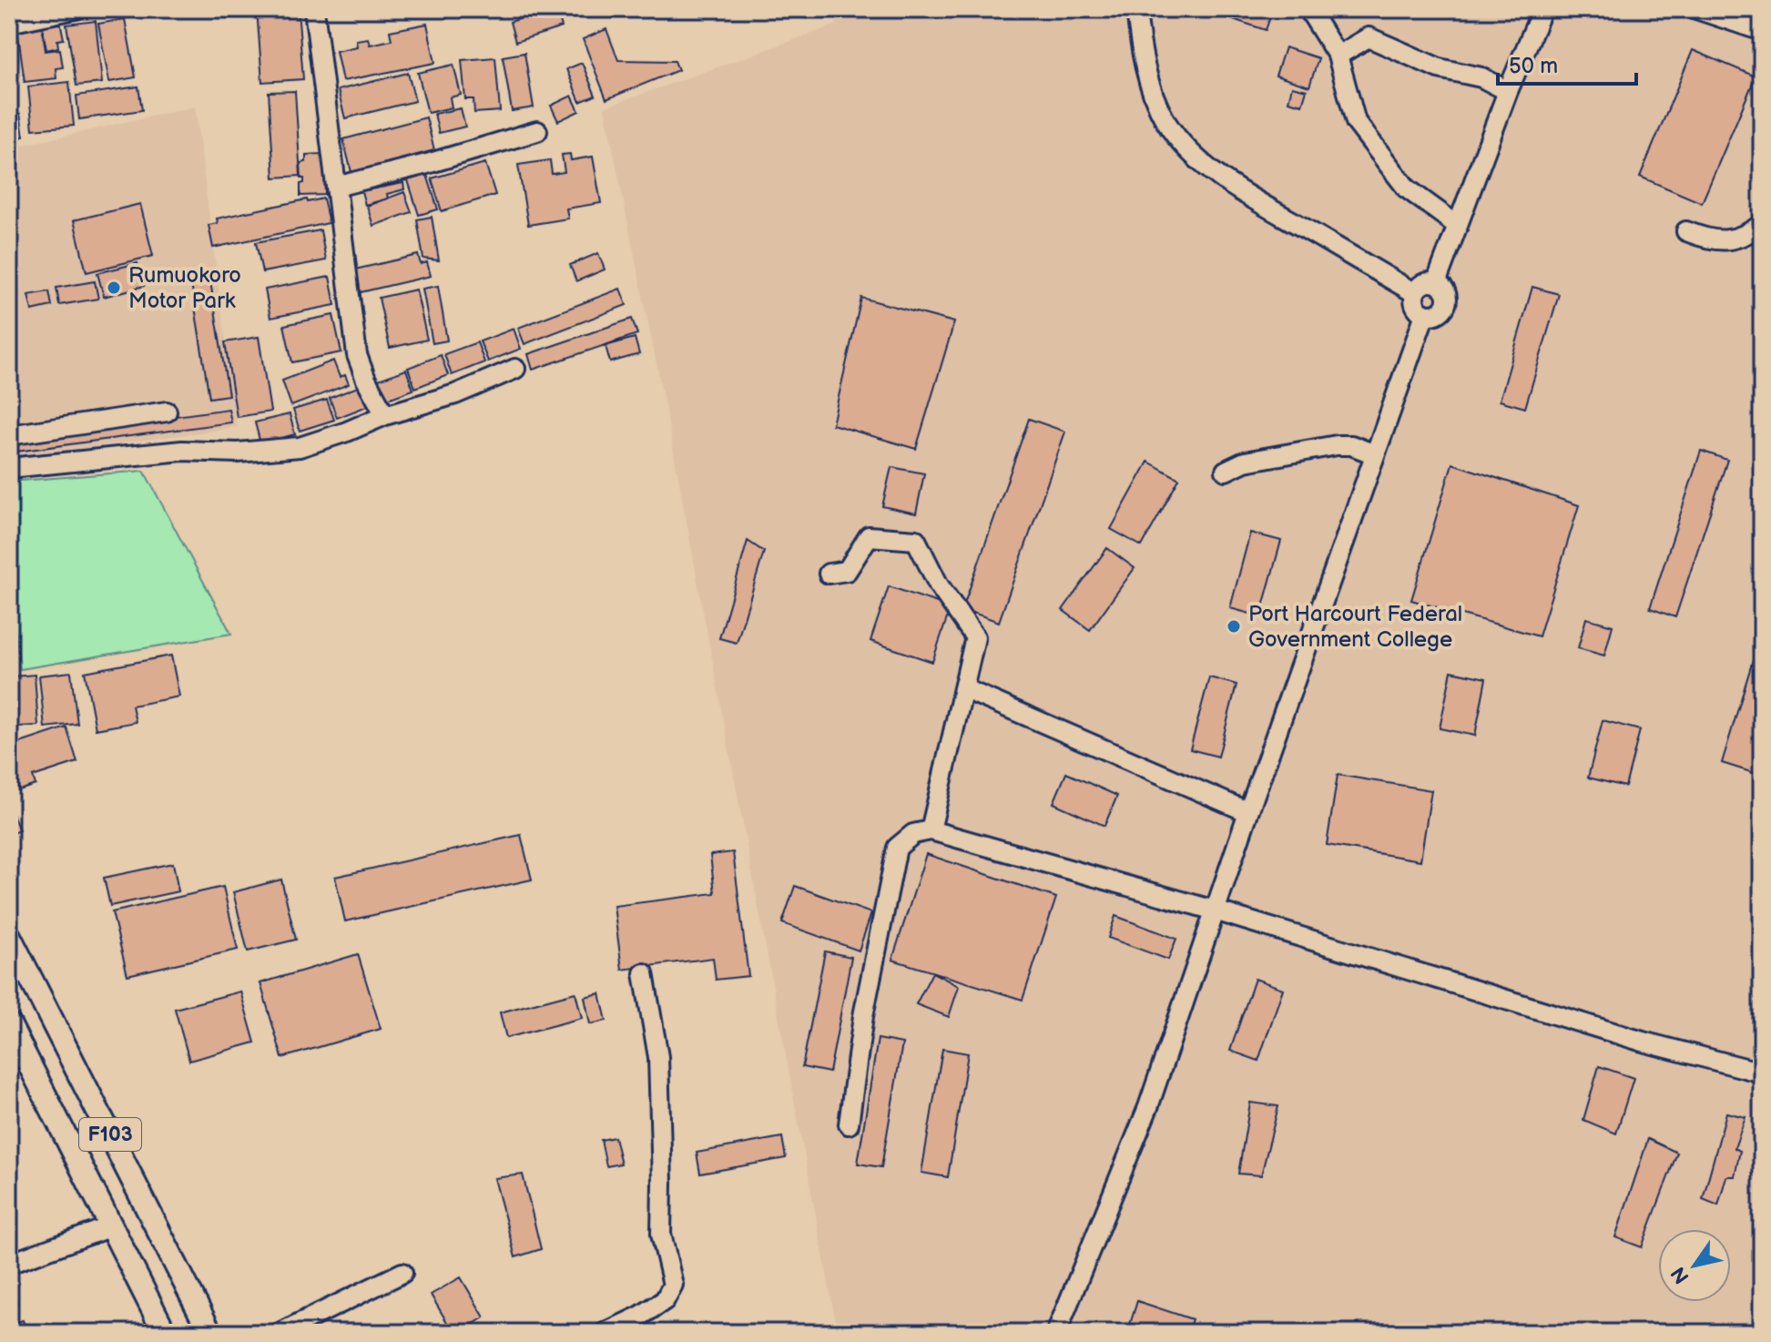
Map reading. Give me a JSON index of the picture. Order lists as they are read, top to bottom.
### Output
{
  "streets": {
    "main road": ["F103"]
  },
  "places": ["Rumuokoro Motor Park", "Port Harcourt Federal Government College"],
  "scale_bar": "50 m",
  "north": "bottom left"
}
